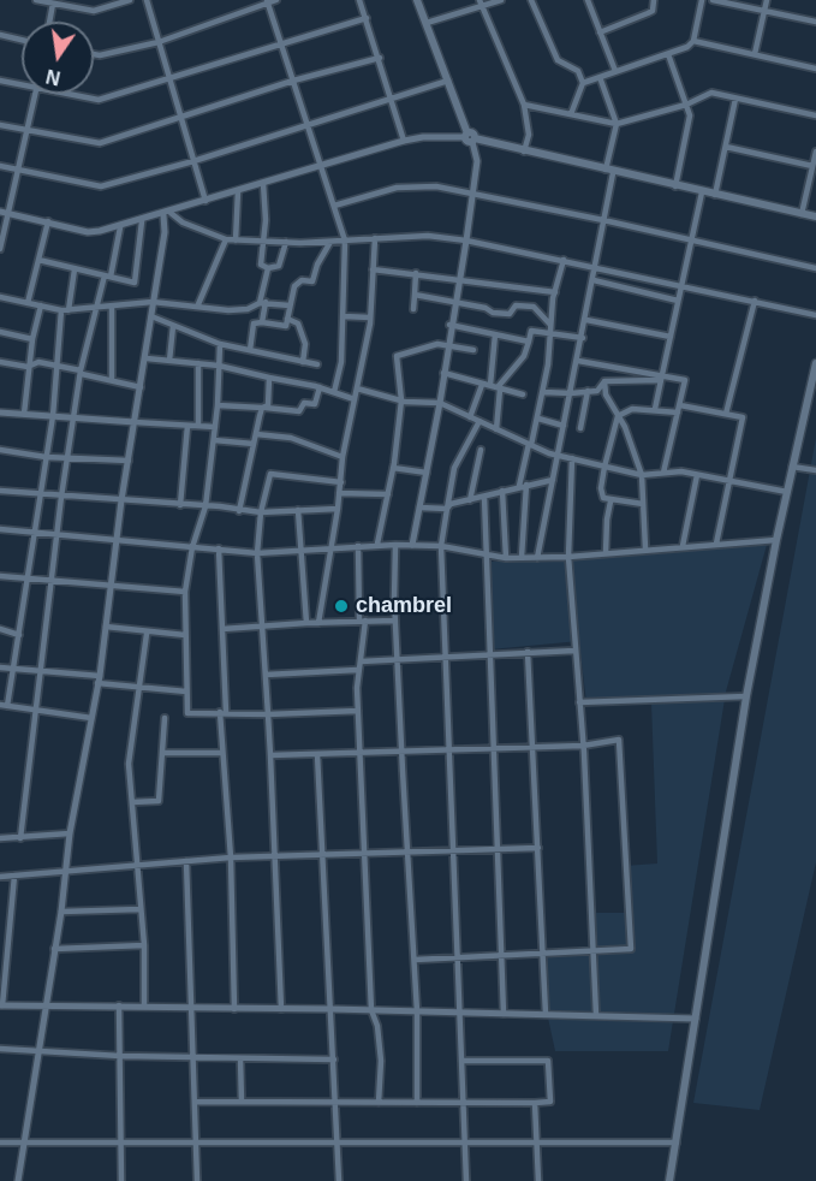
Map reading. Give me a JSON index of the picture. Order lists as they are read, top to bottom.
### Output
{
  "places": ["chambrel"],
  "north": "bottom"
}
